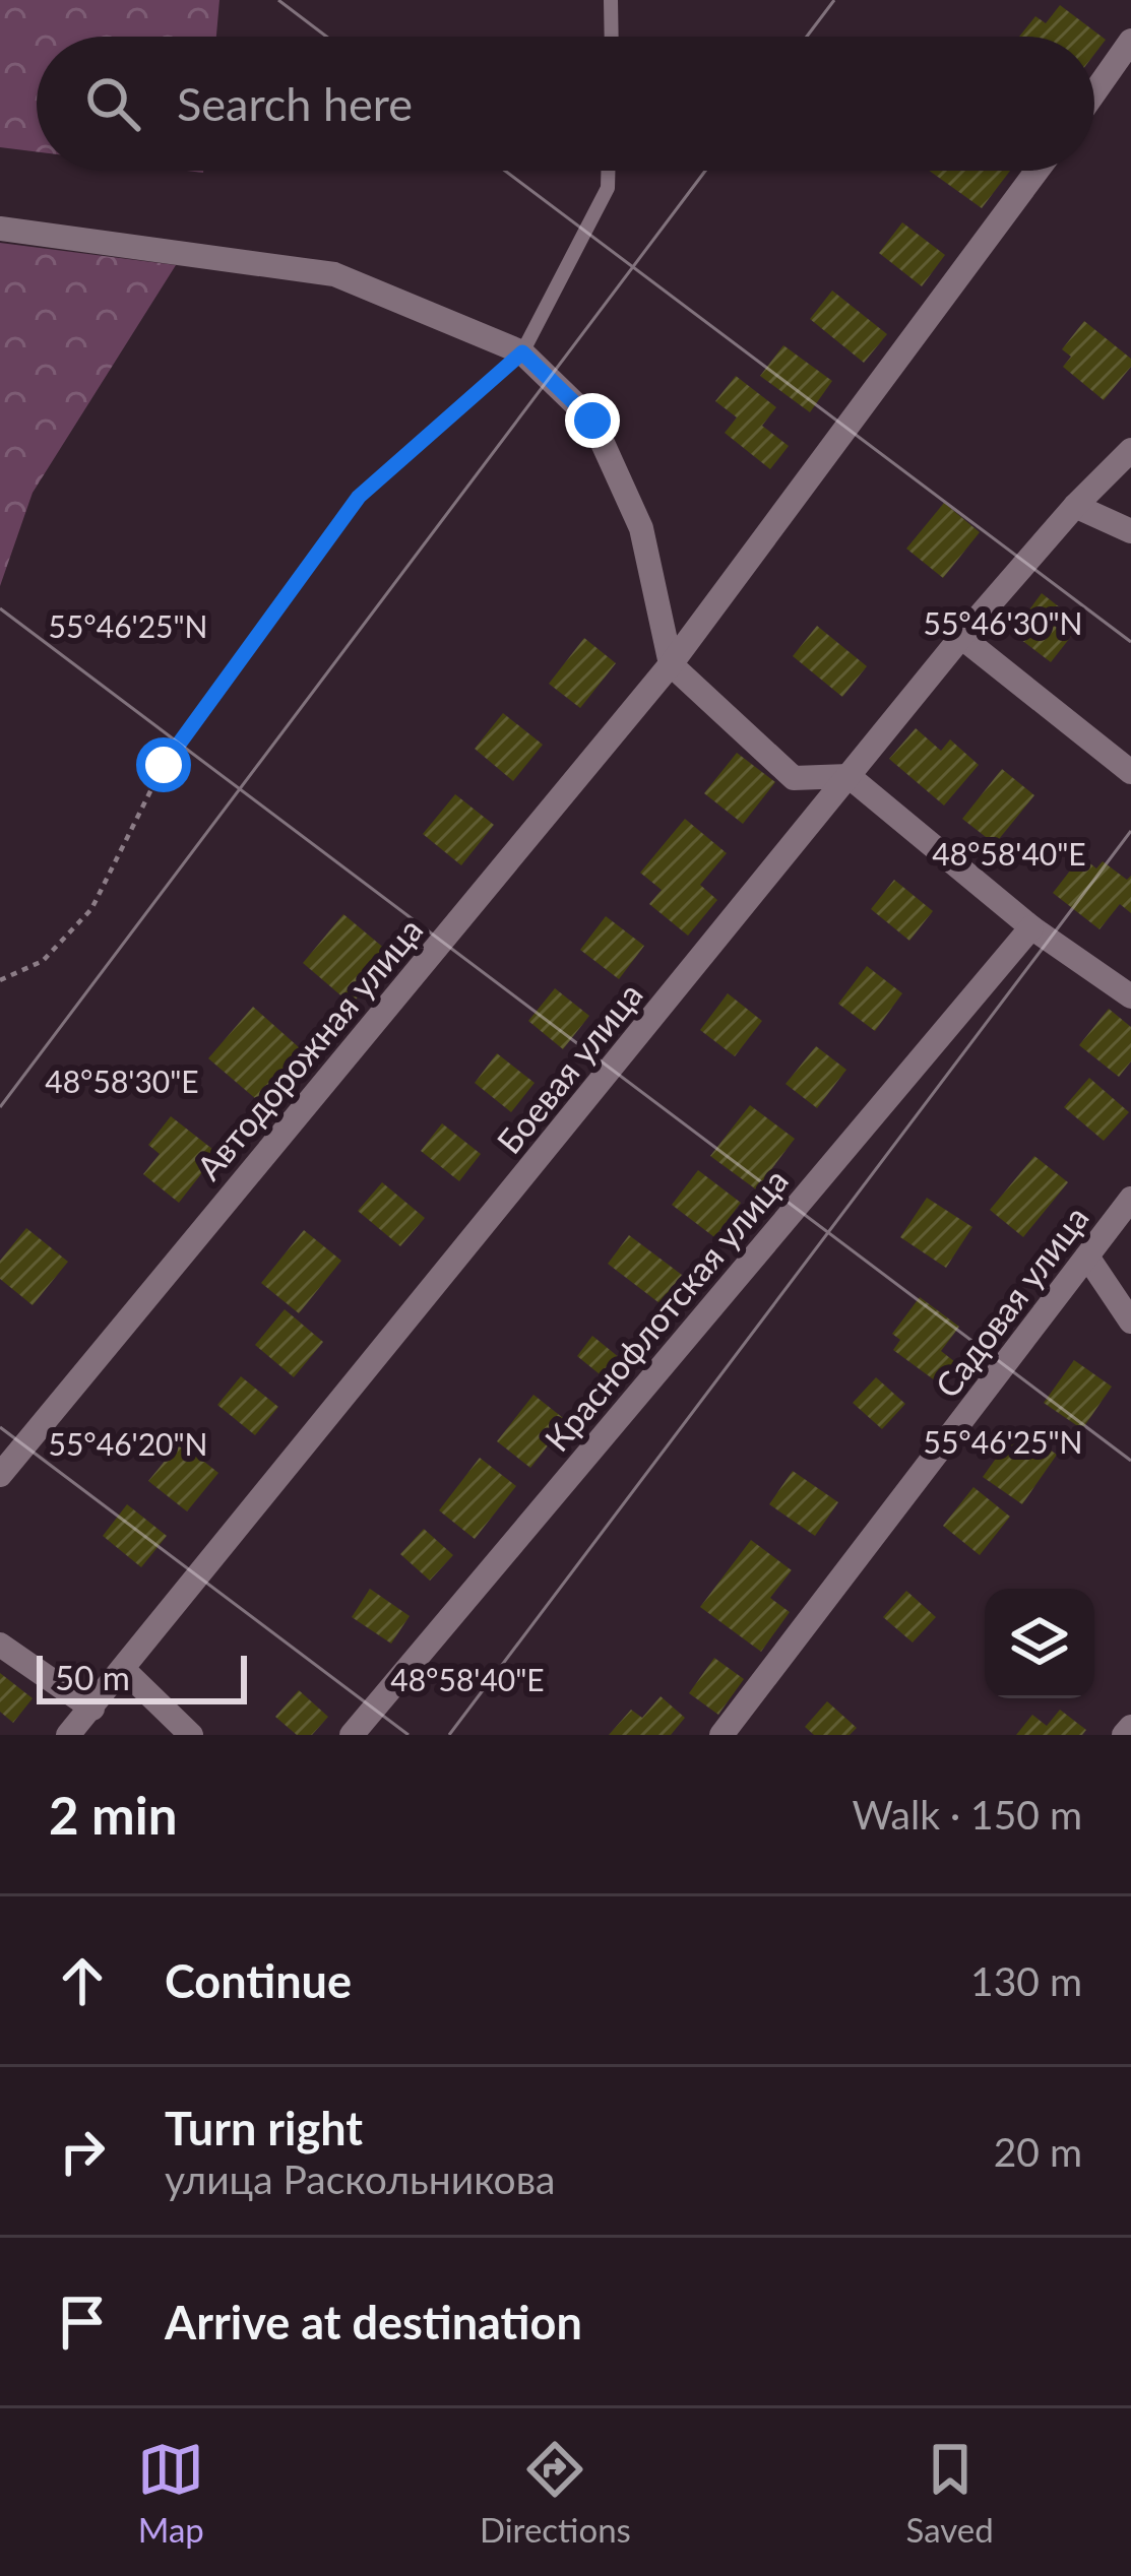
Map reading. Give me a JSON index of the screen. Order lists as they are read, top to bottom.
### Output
{
  "streets": {
    "street": [
      "Автодорожная улица",
      "Боевая улица",
      "Садовая улица",
      "Краснофлотская улица"
    ]
  },
  "scale_bar": "50 m",
  "page": {
    "search": "Search here",
    "scale": "50 m",
    "heading": ["2 min", "Walk · 150 m"],
    "list": [
      ["Continue", "130 m"],
      ["Turn right", "улица Раскольникова", "20 m"],
      "Arrive at destination"
    ],
    "nav": ["Map", "Directions", "Saved"]
  },
  "coordinates": [
    "55°46'30\"N",
    "55°46'25\"N",
    "48°58'40\"E",
    "48°58'30\"E",
    "55°46'20\"N"
  ]
}
